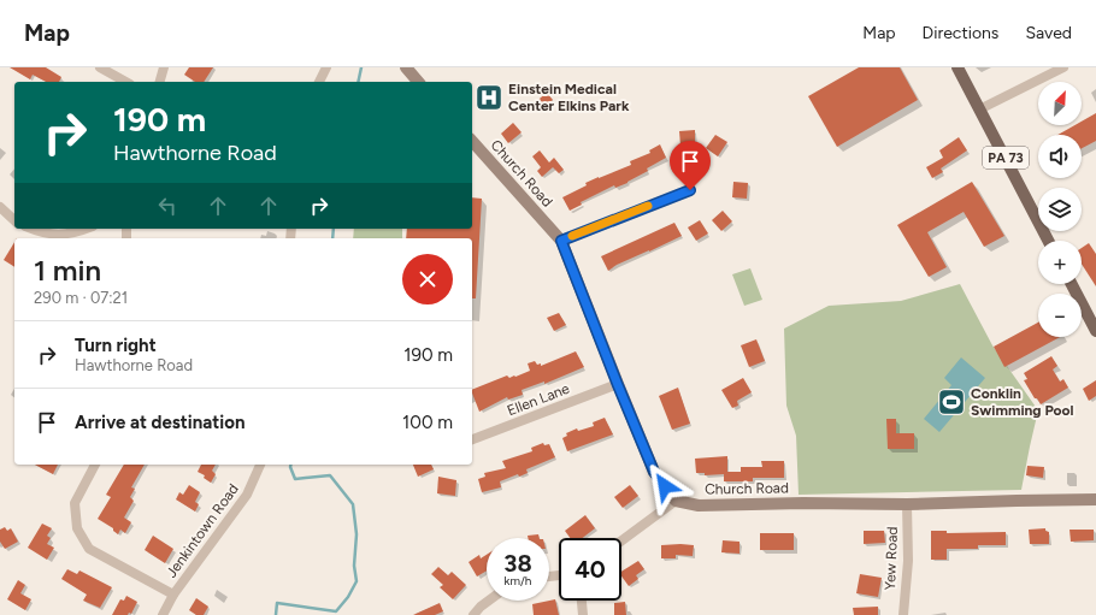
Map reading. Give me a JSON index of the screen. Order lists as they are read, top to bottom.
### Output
{
  "streets": {
    "main road": ["PA 73"],
    "street": [
      "Church Road",
      "Ellen Lane",
      "Jenkintown Road",
      "Yew Road"
    ]
  },
  "crossings": [
    ["Church Road", "Ellen Lane"],
    ["Church Road", "Yew Road"]
  ],
  "places": {
    "hospital": ["Einstein Medical Center Elkins Park"],
    "sports": ["Conklin Swimming Pool"]
  },
  "north": "top right",
  "page": {
    "header": "Map",
    "nav": ["Map", "Directions", "Saved"],
    "map_buttons": ["+", "−"],
    "turn": ["190 m", "Hawthorne Road"],
    "heading": ["1 min", "290 m · 07:21"],
    "list": [
      {
        "name": "Turn right",
        "note": "Hawthorne Road",
        "value": "190 m"
      },
      {
        "name": "Arrive at destination",
        "value": "100 m"
      }
    ],
    "speed": "38 km/h",
    "limit": "40"
  }
}
